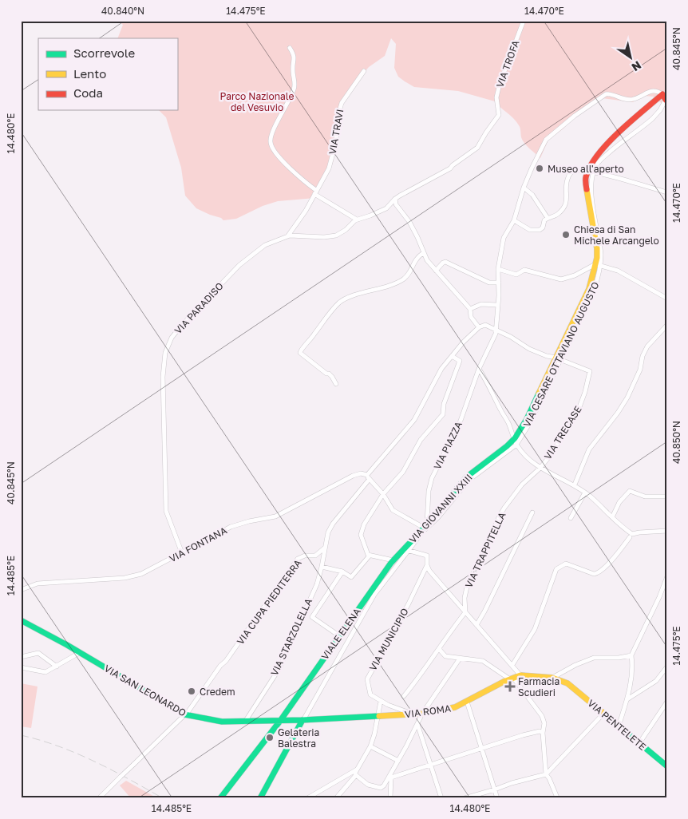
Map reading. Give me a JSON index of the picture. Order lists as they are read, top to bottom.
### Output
{
  "streets": {
    "main road": [
      "VIA CESARE OTTAVIANO AUGUSTO",
      "VIA GIOVANNI XXIII",
      "VIALE ELENA",
      "VIA SAN LEONARDO",
      "VIA ROMA",
      "VIA PENTELETE"
    ],
    "street": [
      "VIA TROFA",
      "VIA TRAVI",
      "VIA PARADISO",
      "VIA TRECASE",
      "VIA PIAZZA",
      "VIA FONTANA",
      "VIA TRAPPITELLA",
      "VIA CUPA PIEDITERRA",
      "VIA STARZOLELLA",
      "VIA MUNICIPIO"
    ]
  },
  "crossings": [
    ["VIA TROFA", "VIA PARADISO"],
    ["VIA TRAVI", "VIA PARADISO"],
    ["VIA PARADISO", "VIA FONTANA"],
    ["VIA CESARE OTTAVIANO AUGUSTO", "VIA TRECASE"],
    ["VIA CESARE OTTAVIANO AUGUSTO", "VIA GIOVANNI XXIII"],
    ["VIA TRECASE", "VIA TRAPPITELLA"],
    ["VIA PIAZZA", "VIA GIOVANNI XXIII"],
    ["VIA GIOVANNI XXIII", "VIALE ELENA"],
    ["VIA CUPA PIEDITERRA", "VIA STARZOLELLA"],
    ["VIA CUPA PIEDITERRA", "VIA SAN LEONARDO"],
    ["VIALE ELENA", "VIA SAN LEONARDO"],
    ["VIALE ELENA", "VIA ROMA"],
    ["VIA STARZOLELLA", "VIA SAN LEONARDO"],
    ["VIA MUNICIPIO", "VIA ROMA"],
    ["VIA SAN LEONARDO", "VIA ROMA"],
    ["VIA ROMA", "VIA PENTELETE"]
  ],
  "parks": ["Parco Nazionale del Vesuvio"],
  "places": {
    "other": [
      "Museo all'aperto",
      "Chiesa di San Michele Arcangelo",
      "Credem",
      "Gelateria Balestra"
    ],
    "health": ["Farmacia Scudieri"]
  },
  "legend": ["Scorrevole", "Lento", "Coda"],
  "north": "bottom right",
  "coordinates": [
    "40.840°N",
    "14.475°E",
    "14.470°E",
    "40.845°N",
    "14.480°E",
    "40.850°N",
    "14.485°E"
  ]
}
